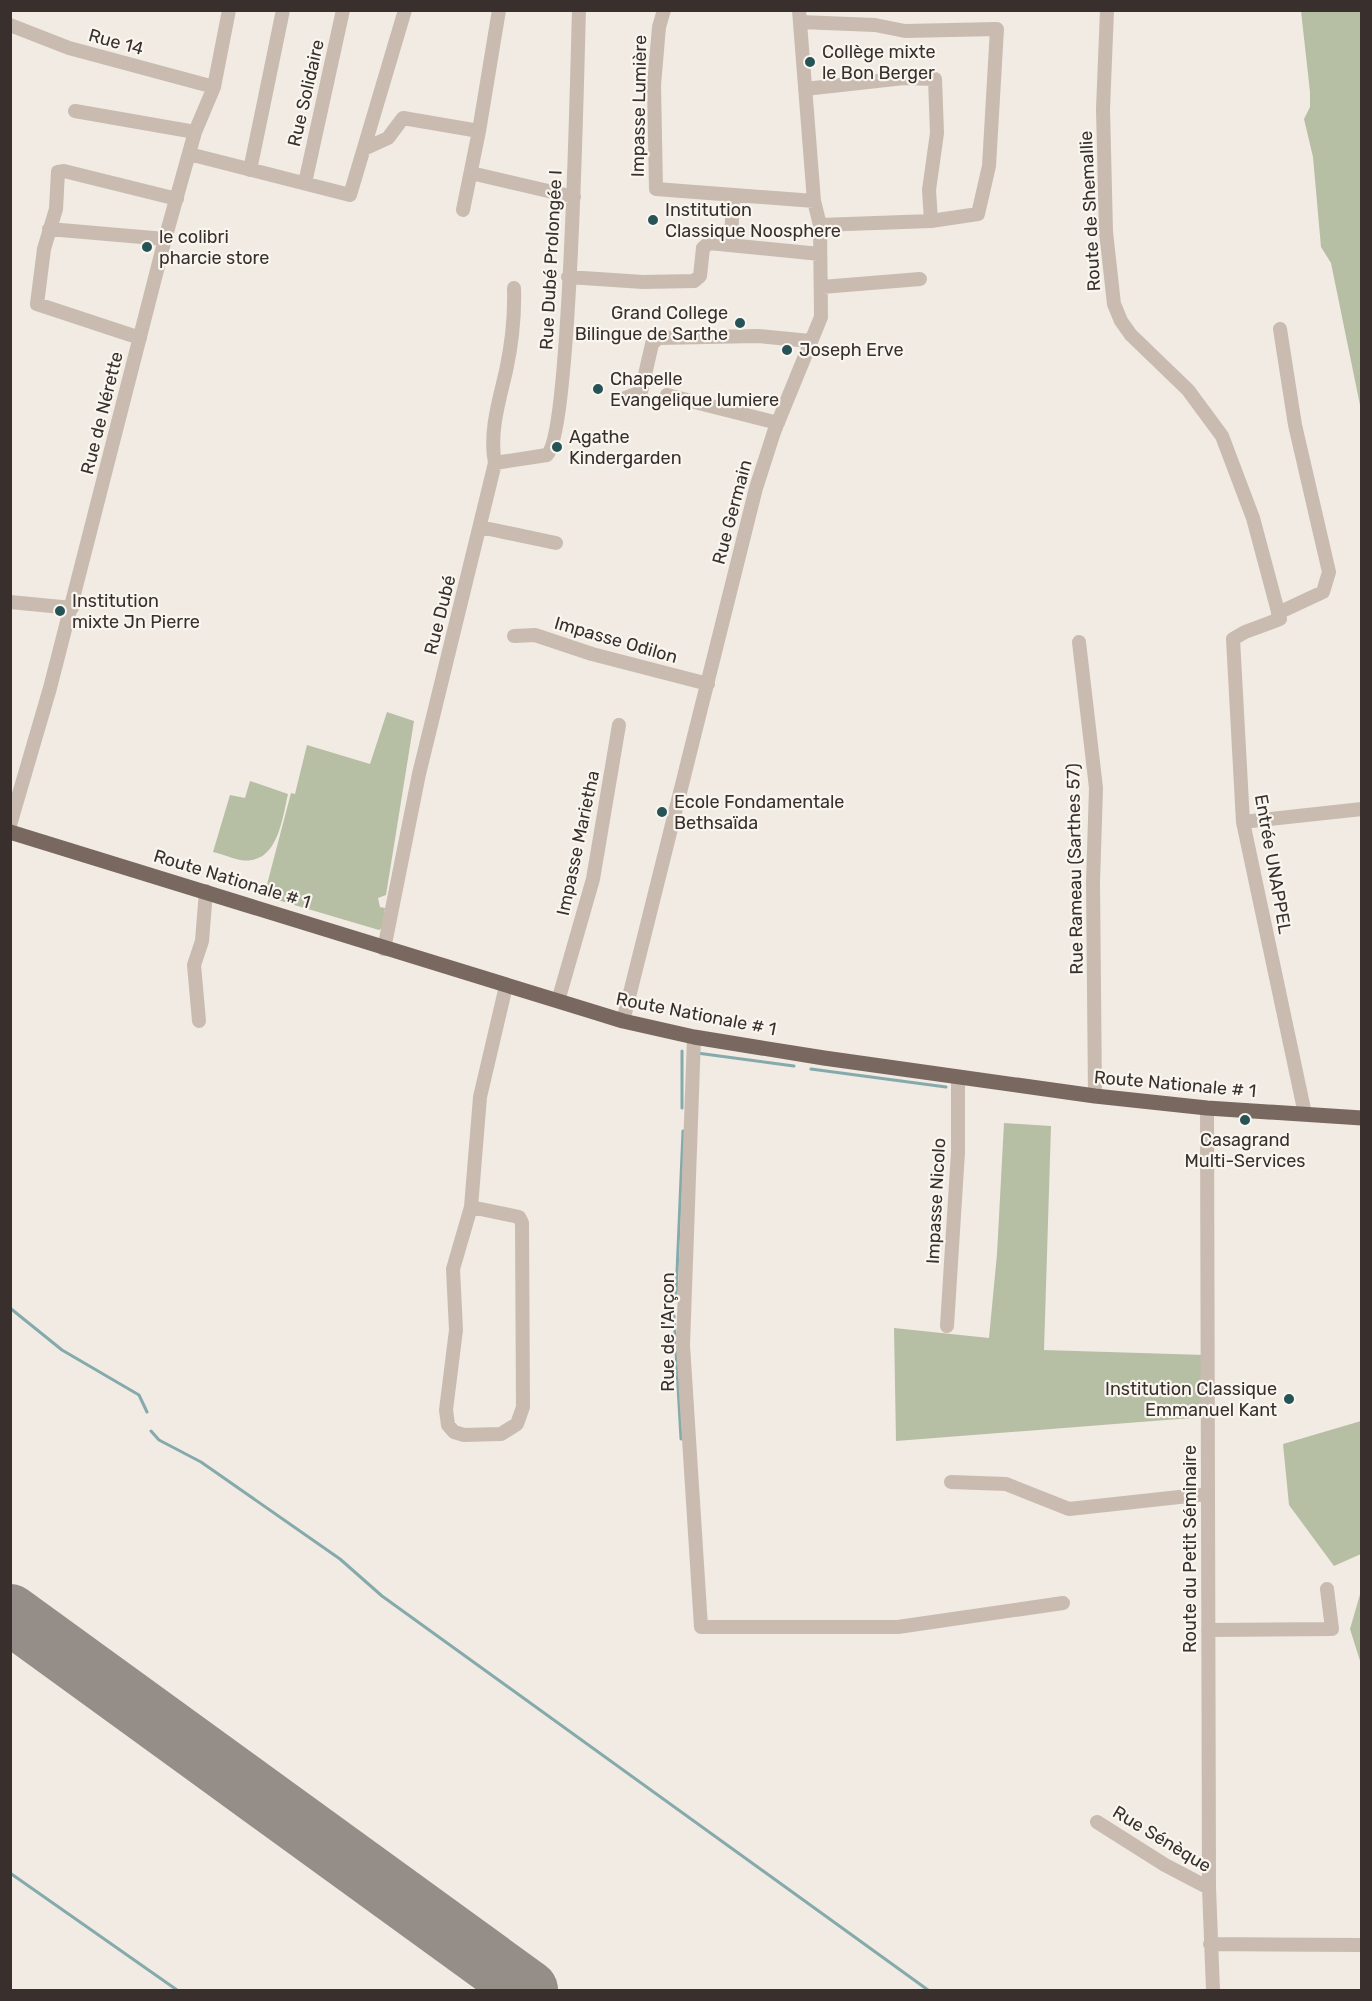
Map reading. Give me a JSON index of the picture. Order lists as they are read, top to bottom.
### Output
{
  "streets": {
    "main road": ["Route Nationale # 1"],
    "street": [
      "Rue 14",
      "Rue Solidaire",
      "Impasse Lumière",
      "Route de Shemallie",
      "Rue Dubé Prolongée I",
      "Rue de Nérette",
      "Rue Germain",
      "Rue Dubé",
      "Impasse Odilon",
      "Impasse Marietha",
      "Entrée UNAPPEL",
      "Rue Rameau (Sarthes 57)",
      "Impasse Nicolo",
      "Rue de l'Arçon",
      "Route du Petit Séminaire",
      "Rue Sénèque"
    ]
  },
  "crossings": [
    ["Rue 14", "Rue de Nérette"],
    ["Impasse Lumière", "Rue Germain"],
    ["Route de Shemallie", "Entrée UNAPPEL"],
    ["Rue Dubé Prolongée I", "Rue Dubé"],
    ["Rue Germain", "Impasse Odilon"],
    ["Rue Germain", "Route Nationale # 1"],
    ["Rue Dubé", "Route Nationale # 1"],
    ["Impasse Marietha", "Route Nationale # 1"],
    ["Entrée UNAPPEL", "Route Nationale # 1"],
    ["Rue Rameau (Sarthes 57)", "Route Nationale # 1"],
    ["Route Nationale # 1", "Impasse Nicolo"],
    ["Route Nationale # 1", "Rue de l'Arçon"],
    ["Route Nationale # 1", "Route du Petit Séminaire"],
    ["Route du Petit Séminaire", "Rue Sénèque"]
  ],
  "places": [
    "Collège mixte le Bon Berger",
    "Institution Classique Noosphere",
    "le colibri pharcie store",
    "Grand College Bilingue de Sarthe",
    "Joseph Erve",
    "Chapelle Evangelique lumiere",
    "Agathe Kindergarden",
    "Institution mixte Jn Pierre",
    "Ecole Fondamentale Bethsaïda",
    "Casagrand Multi-Services",
    "Institution Classique Emmanuel Kant"
  ]
}
